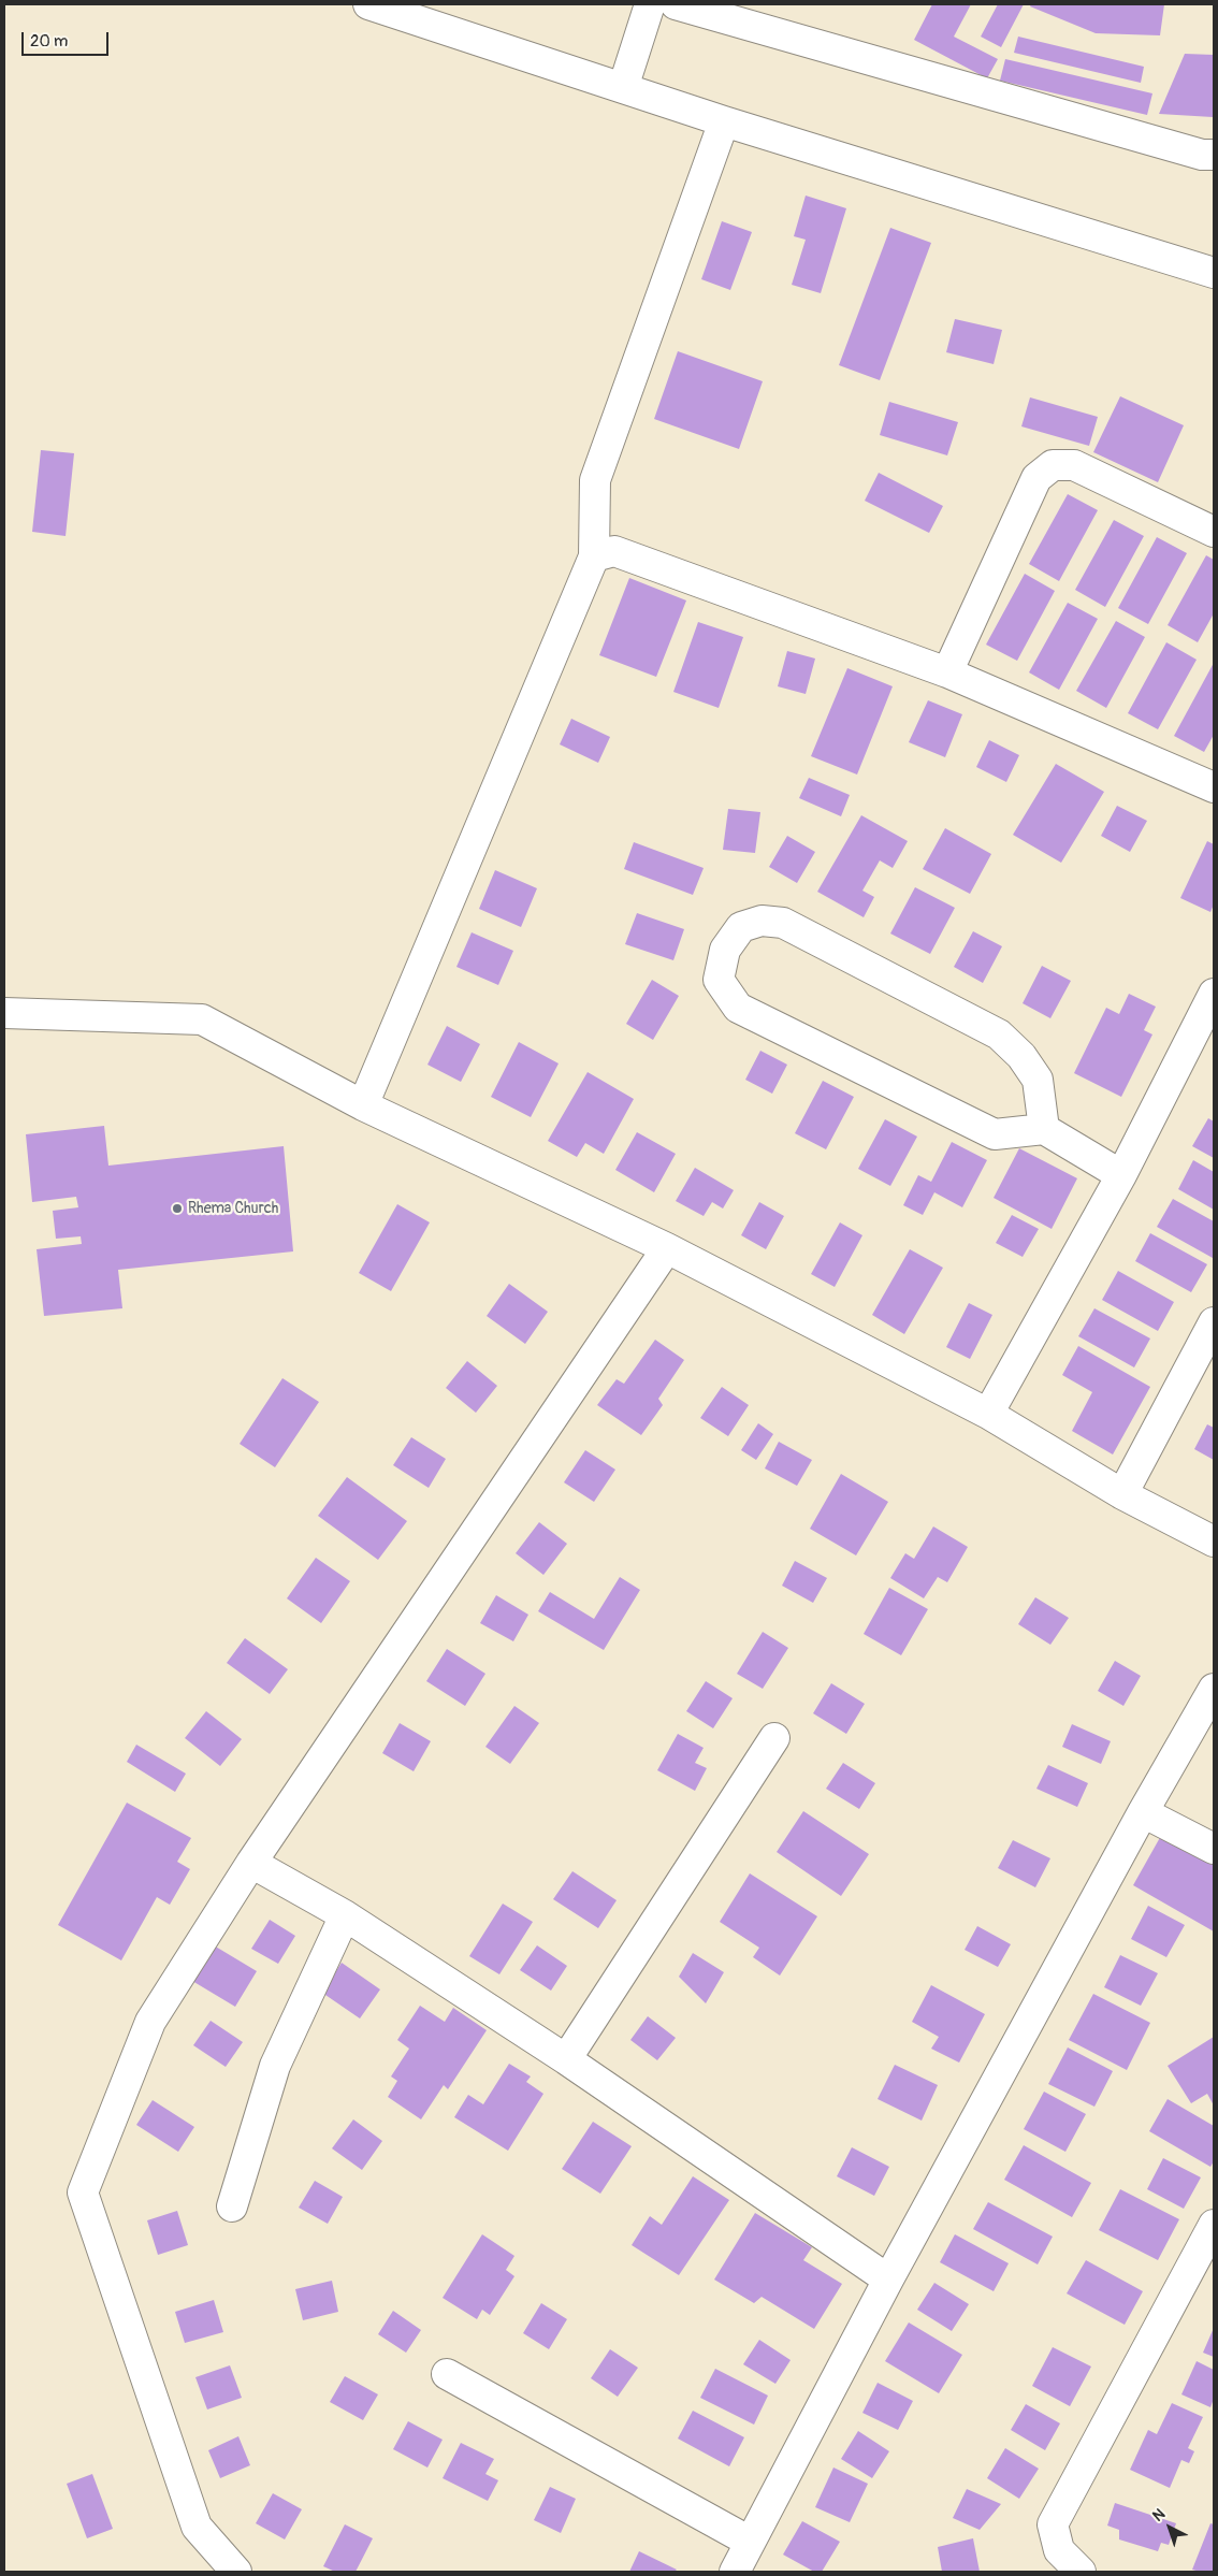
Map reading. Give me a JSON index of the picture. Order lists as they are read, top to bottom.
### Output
{
  "places": ["Rhema Church"],
  "scale_bar": "20 m",
  "north": "top left"
}
